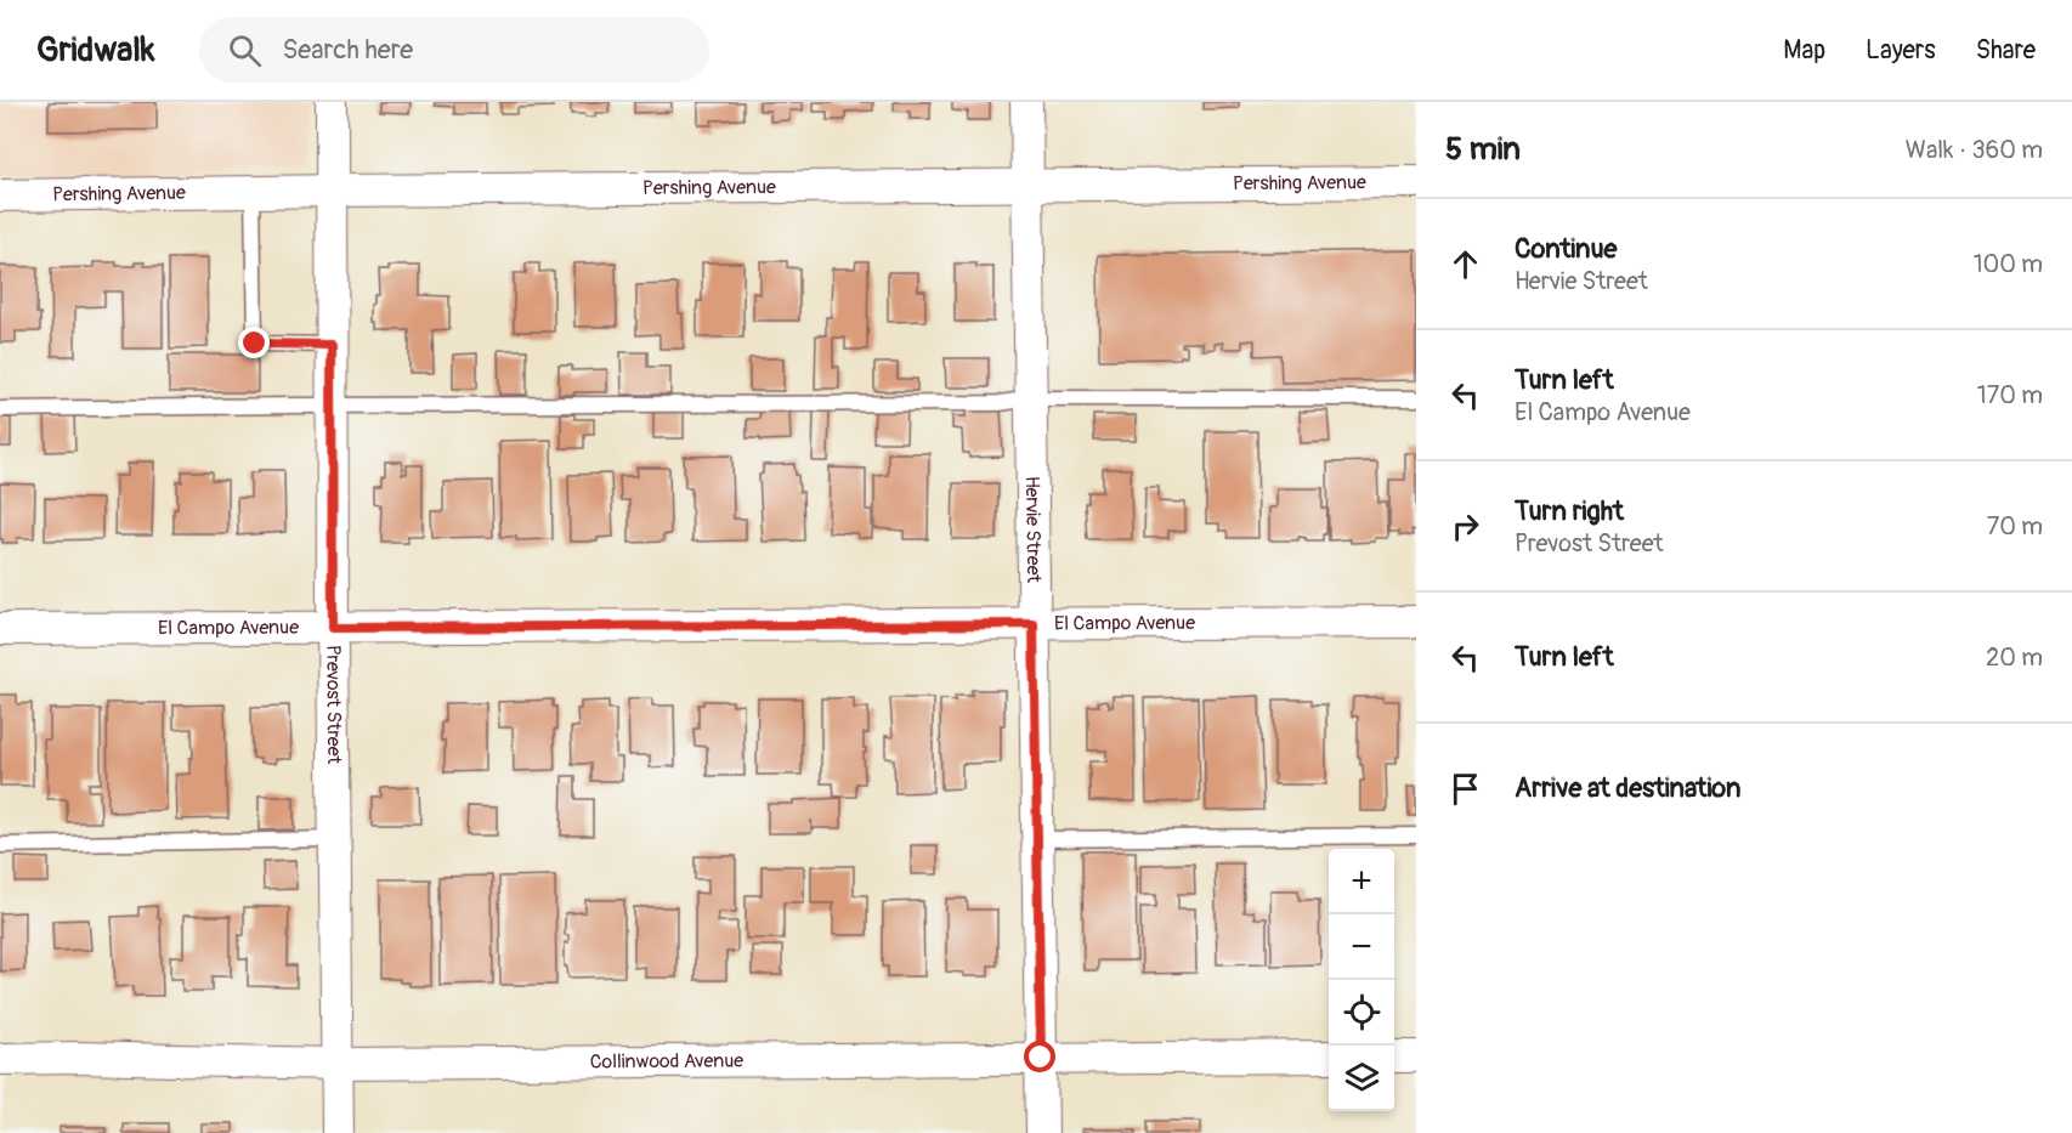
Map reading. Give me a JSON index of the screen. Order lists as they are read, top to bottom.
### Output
{
  "streets": {
    "street": [
      "Pershing Avenue",
      "Hervie Street",
      "El Campo Avenue",
      "Prevost Street",
      "Collinwood Avenue"
    ]
  },
  "crossings": [
    ["Pershing Avenue", "Hervie Street"],
    ["Pershing Avenue", "Prevost Street"],
    ["Hervie Street", "El Campo Avenue"],
    ["Hervie Street", "Collinwood Avenue"],
    ["El Campo Avenue", "Prevost Street"],
    ["Prevost Street", "Collinwood Avenue"]
  ],
  "page": {
    "header": "Gridwalk",
    "search": "Search here",
    "nav": ["Map", "Layers", "Share"],
    "heading": ["5 min", "Walk · 360 m"],
    "list": [
      ["Continue", "Hervie Street", "100 m"],
      ["Turn left", "El Campo Avenue", "170 m"],
      ["Turn right", "Prevost Street", "70 m"],
      ["Turn left", "20 m"],
      "Arrive at destination"
    ],
    "map_buttons": ["+", "−"]
  }
}
